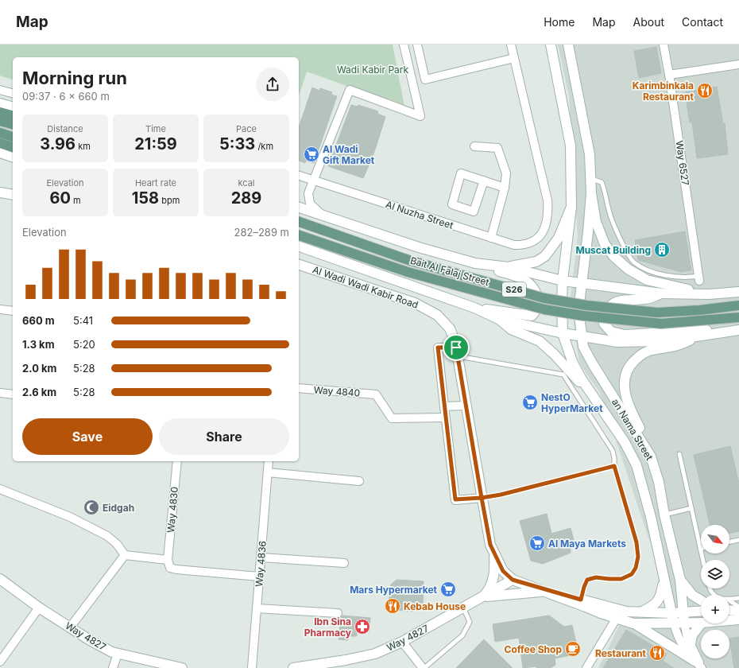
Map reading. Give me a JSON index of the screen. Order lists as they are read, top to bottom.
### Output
{
  "streets": {
    "main road": ["Bait Al Falaj Street", "S26"],
    "street": [
      "Way 6527",
      "Al Nuzha Street",
      "Al Wadi Wadi Kabir Road",
      "Way 4840",
      "an Nama Street",
      "Way 4830",
      "Way 4836",
      "Way 4827"
    ]
  },
  "crossings": [
    ["Al Wadi Wadi Kabir Road", "Way 4827"]
  ],
  "parks": ["Wadi Kabir Park"],
  "places": {
    "restaurant": ["Karimbinkala Restaurant", "Kebab House", "Restaurant"],
    "supermarket": [
      "Al Wadi Gift Market",
      "NestO HyperMarket",
      "Al Maya Markets",
      "Mars Hypermarket"
    ],
    "building": ["Muscat Building"],
    "mosque": ["Eidgah"],
    "pharmacy": ["Ibn Sina Pharmacy"],
    "cafe": ["Coffee Shop"]
  },
  "north": "bottom right",
  "page": {
    "header": "Map",
    "nav": [
      "Home",
      "Map",
      "About",
      "Contact"
    ],
    "heading": ["Morning run", "09:37 · 6 × 660 m"],
    "stats": [
      ["Distance", "3.96 km"],
      ["Time", "21:59"],
      ["Pace", "5:33 /km"],
      ["Elevation", "60 m"],
      ["Heart rate", "158 bpm"],
      ["kcal", "289"]
    ],
    "chart": ["Elevation", "282–289 m"],
    "list": [
      {
        "name": "660 m",
        "note": "5:41"
      },
      {
        "name": "1.3 km",
        "note": "5:20"
      },
      {
        "name": "2.0 km",
        "note": "5:28"
      },
      {
        "name": "2.6 km",
        "note": "5:28"
      }
    ],
    "buttons": ["Save", "Share"],
    "map_buttons": ["+", "−"]
  }
}
